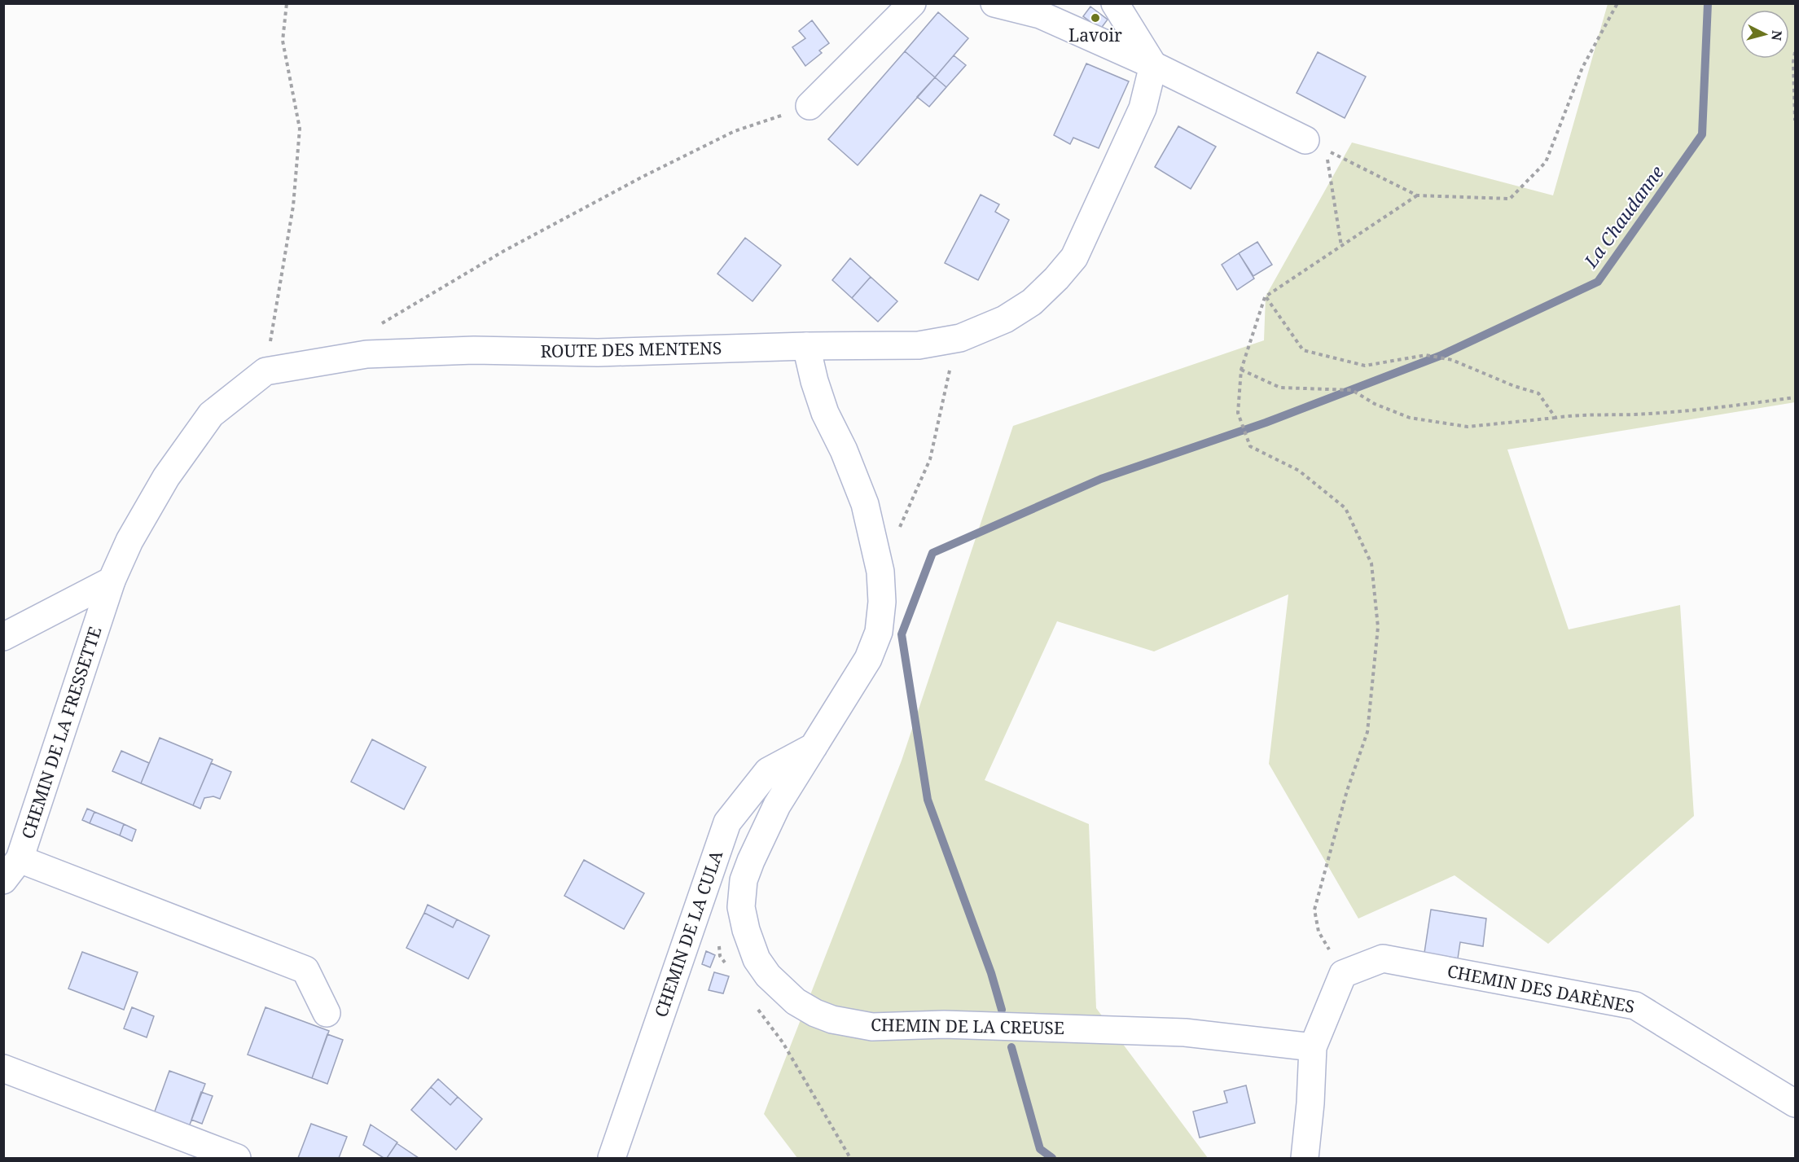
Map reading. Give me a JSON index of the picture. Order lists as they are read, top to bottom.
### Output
{
  "streets": {
    "street": [
      "ROUTE DES MENTENS",
      "CHEMIN DE LA FRESSETTE",
      "CHEMIN DE LA CULA",
      "CHEMIN DES DARÈNES",
      "CHEMIN DE LA CREUSE"
    ]
  },
  "crossings": [
    ["ROUTE DES MENTENS", "CHEMIN DE LA FRESSETTE"],
    ["ROUTE DES MENTENS", "CHEMIN DE LA CREUSE"],
    ["CHEMIN DE LA CULA", "CHEMIN DE LA CREUSE"]
  ],
  "water": ["La Chaudanne"],
  "places": ["Lavoir"],
  "north": "right"
}
